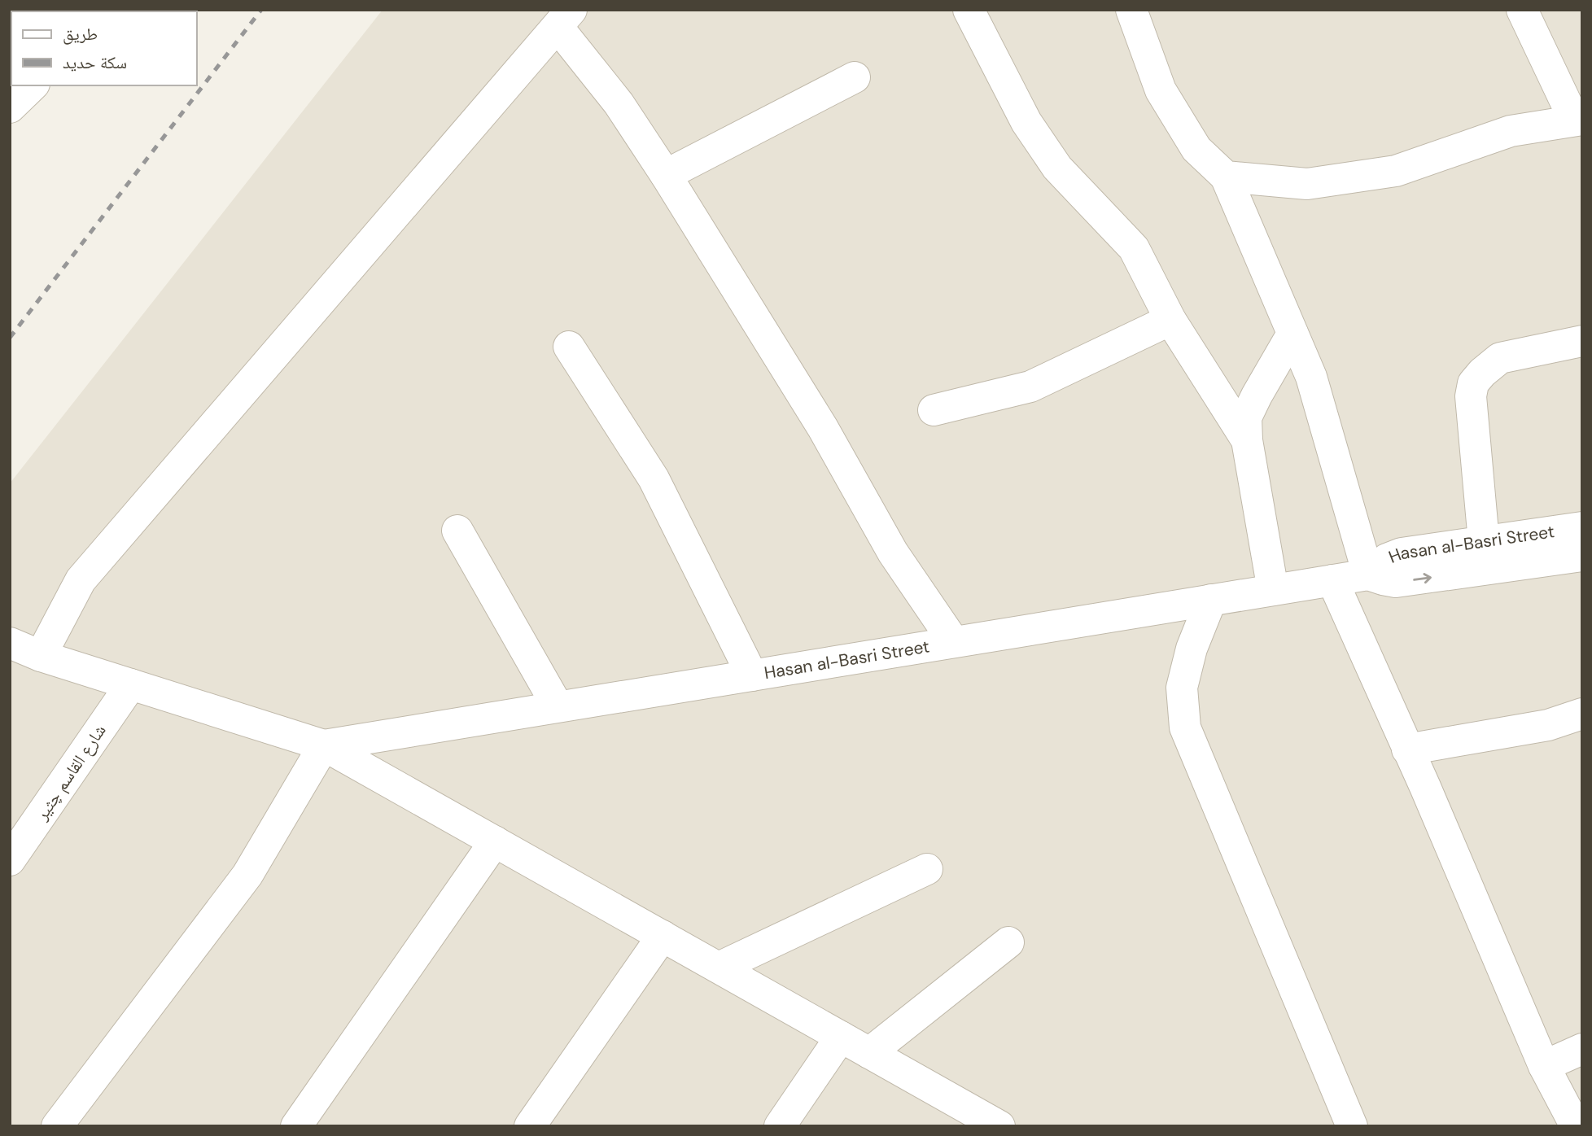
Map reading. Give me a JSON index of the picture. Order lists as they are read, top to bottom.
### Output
{
  "streets": {
    "street": ["Hasan al-Basri Street", "شارع القاسم چثير"]
  },
  "legend": ["طريق", "سكة حديد"]
}
